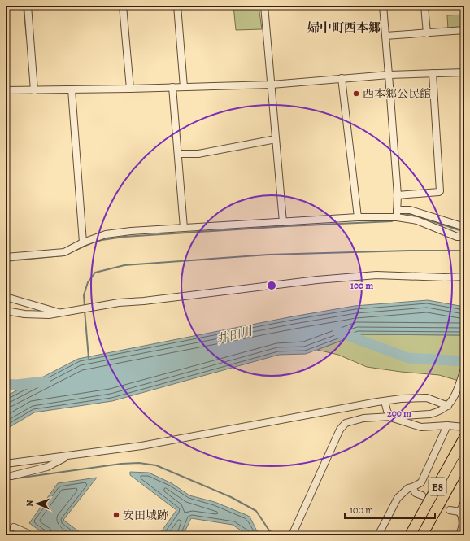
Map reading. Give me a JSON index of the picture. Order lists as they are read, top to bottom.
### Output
{
  "streets": {
    "highway": ["E8"]
  },
  "districts": ["婦中町西本郷"],
  "water": ["井田川"],
  "places": ["西本郷公民館", "安田城跡"],
  "scale_bar": "100 m",
  "north": "left",
  "rings": ["100 m", "200 m"]
}
